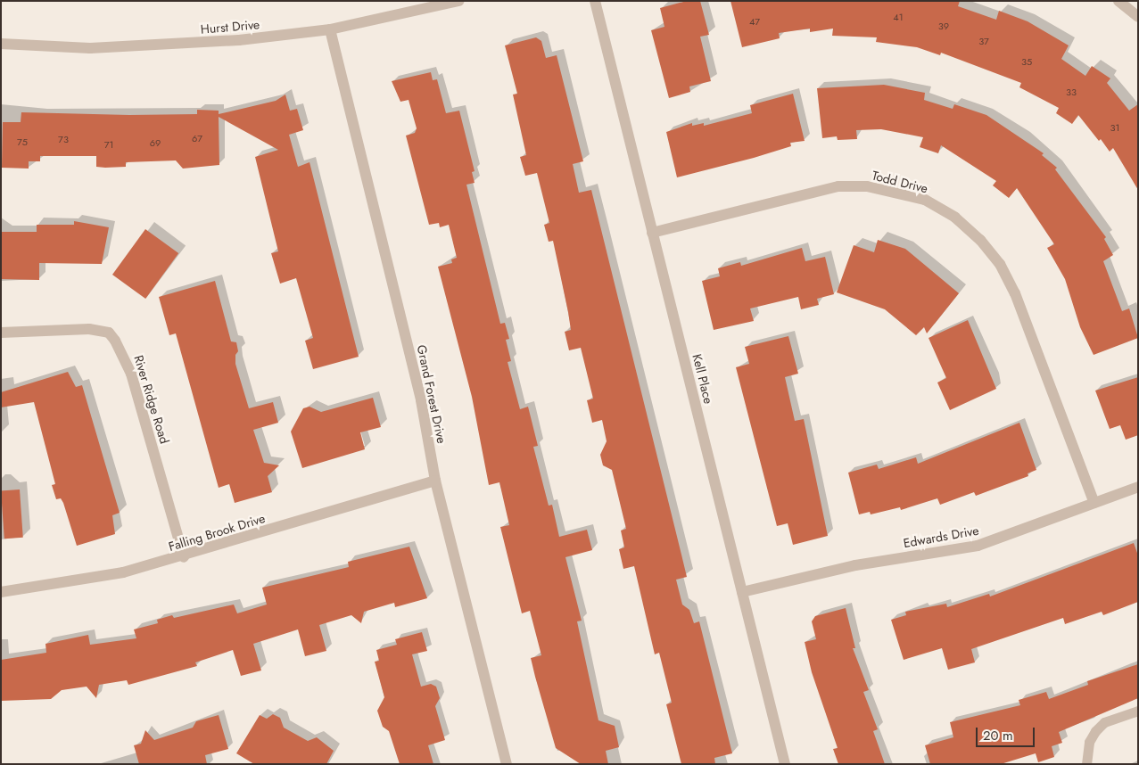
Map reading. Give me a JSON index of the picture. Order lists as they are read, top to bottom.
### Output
{
  "streets": {
    "street": [
      "Hurst Drive",
      "Todd Drive",
      "Kell Place",
      "Grand Forest Drive",
      "River Ridge Road",
      "Falling Brook Drive",
      "Edwards Drive"
    ]
  },
  "crossings": [
    ["Hurst Drive", "Grand Forest Drive"],
    ["Todd Drive", "Kell Place"],
    ["Todd Drive", "Edwards Drive"],
    ["Kell Place", "Edwards Drive"],
    ["Grand Forest Drive", "Falling Brook Drive"],
    ["River Ridge Road", "Falling Brook Drive"]
  ],
  "house_numbers": [
    "41",
    "47",
    "39",
    "37",
    "35",
    "33",
    "31",
    "67",
    "73",
    "75",
    "69",
    "71"
  ],
  "scale_bar": "20 m"
}
